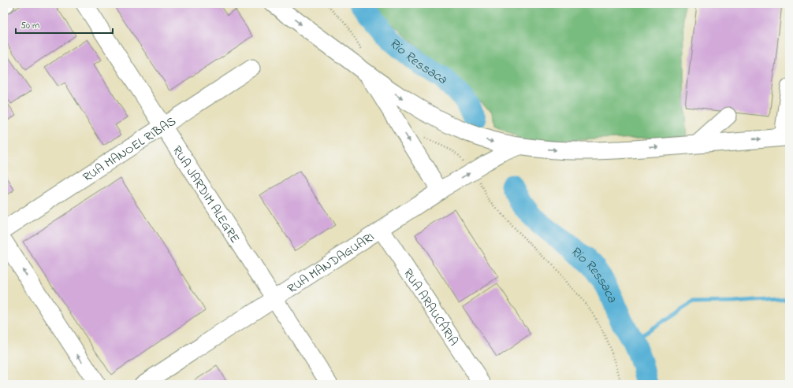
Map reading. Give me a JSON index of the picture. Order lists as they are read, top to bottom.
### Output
{
  "streets": {
    "street": [
      "RUA MANOEL RIBAS",
      "RUA JARDIM ALEGRE",
      "RUA MANDAGUARI",
      "RUA ARAUCÁRIA"
    ]
  },
  "crossings": [
    ["RUA MANOEL RIBAS", "RUA JARDIM ALEGRE"],
    ["RUA JARDIM ALEGRE", "RUA MANDAGUARI"],
    ["RUA MANDAGUARI", "RUA ARAUCÁRIA"]
  ],
  "water": ["Rio Ressaca"],
  "scale_bar": "50 m"
}
